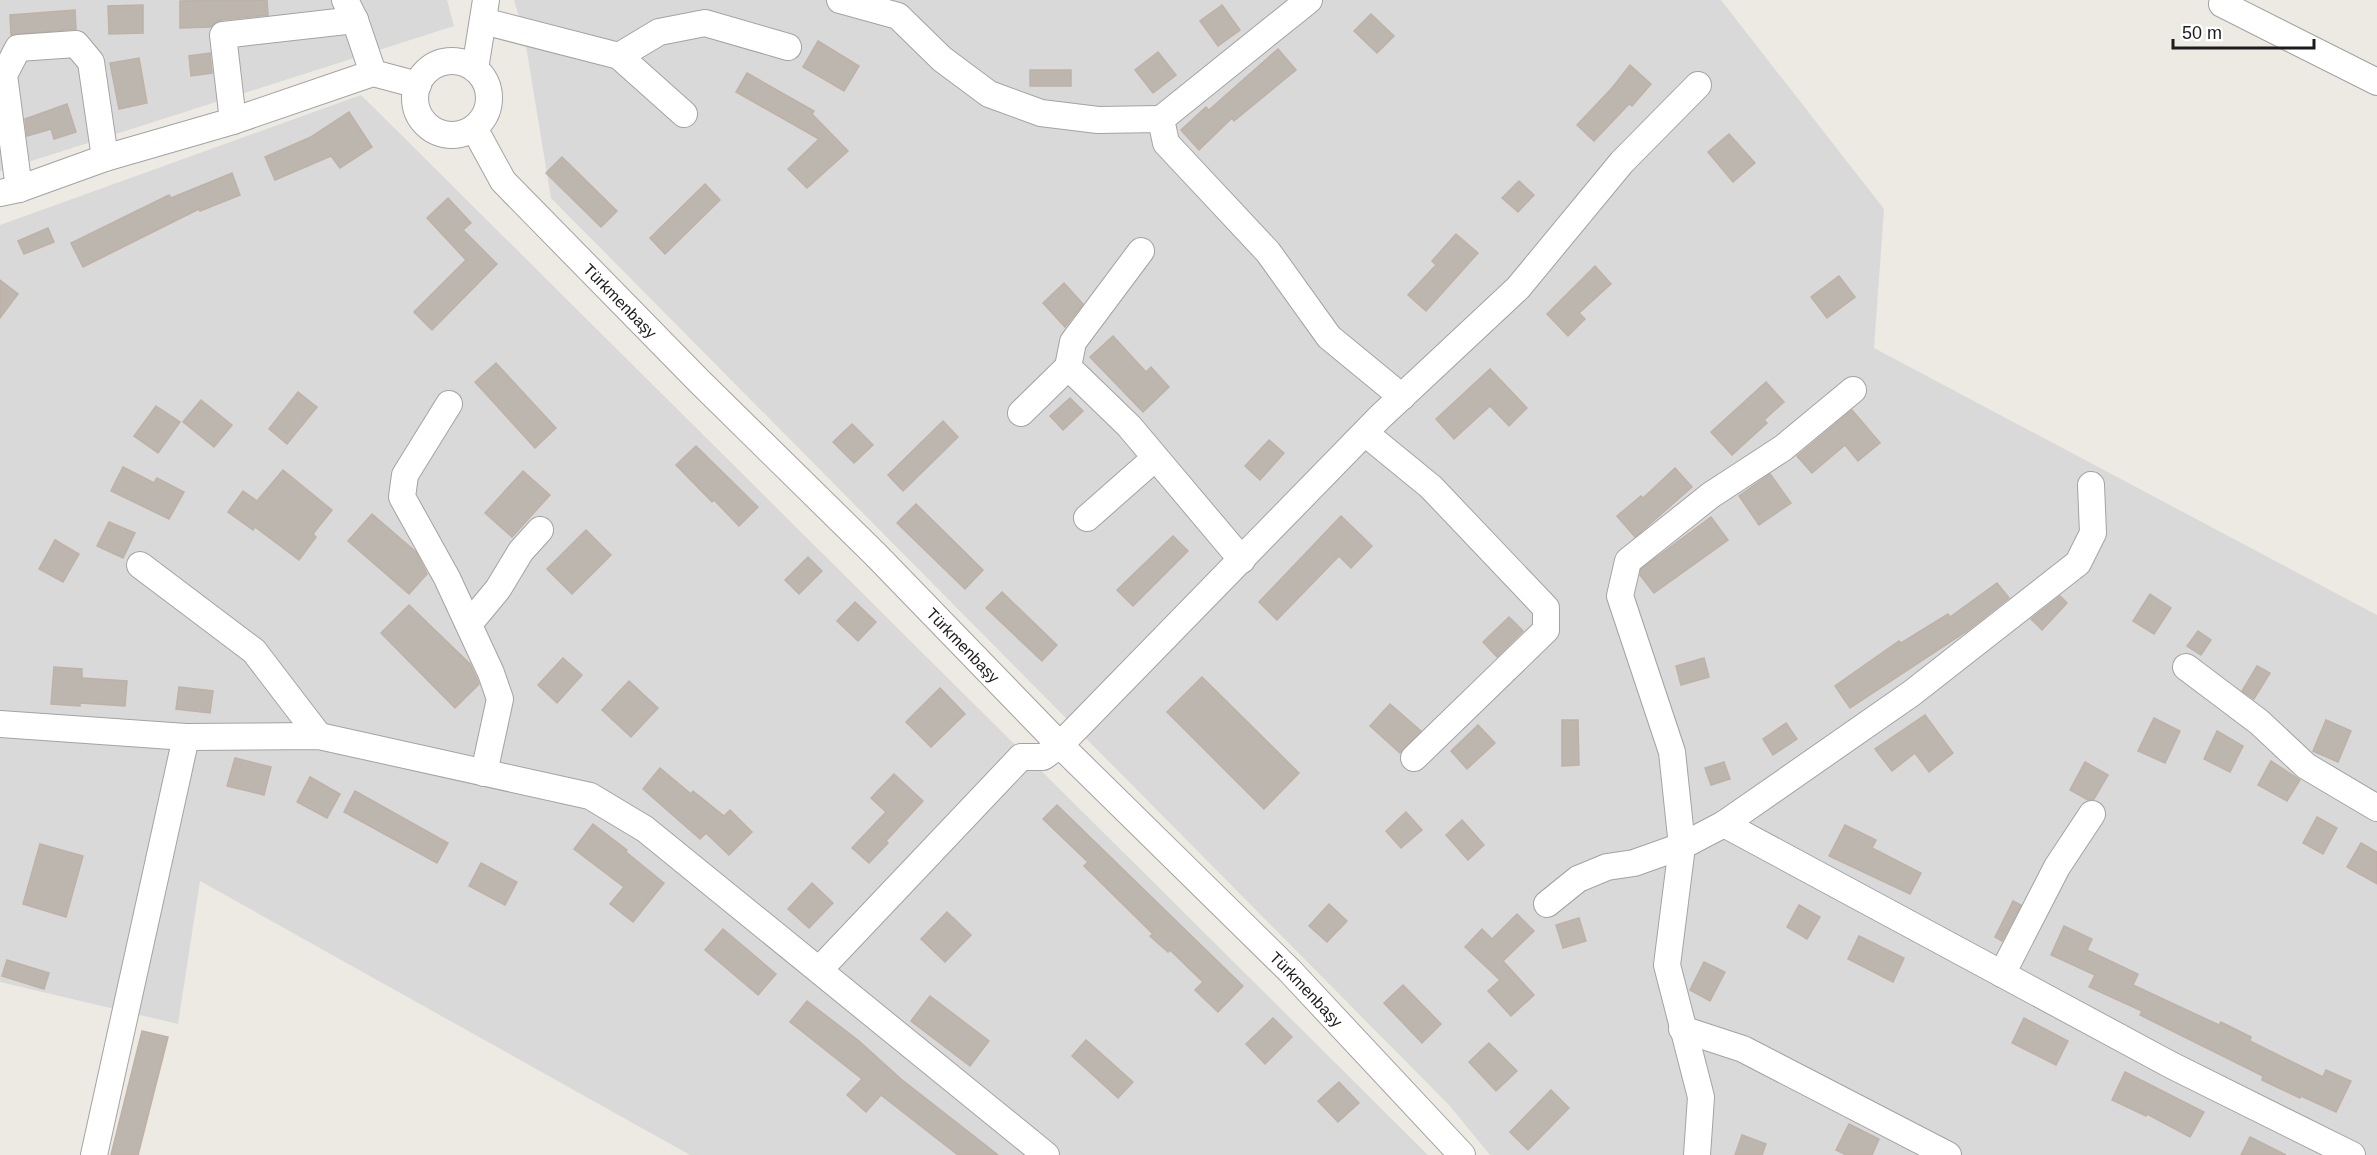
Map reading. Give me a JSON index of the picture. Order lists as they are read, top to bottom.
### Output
{
  "streets": {
    "street": ["Türkmenbaşy"]
  },
  "scale_bar": "50 m"
}
